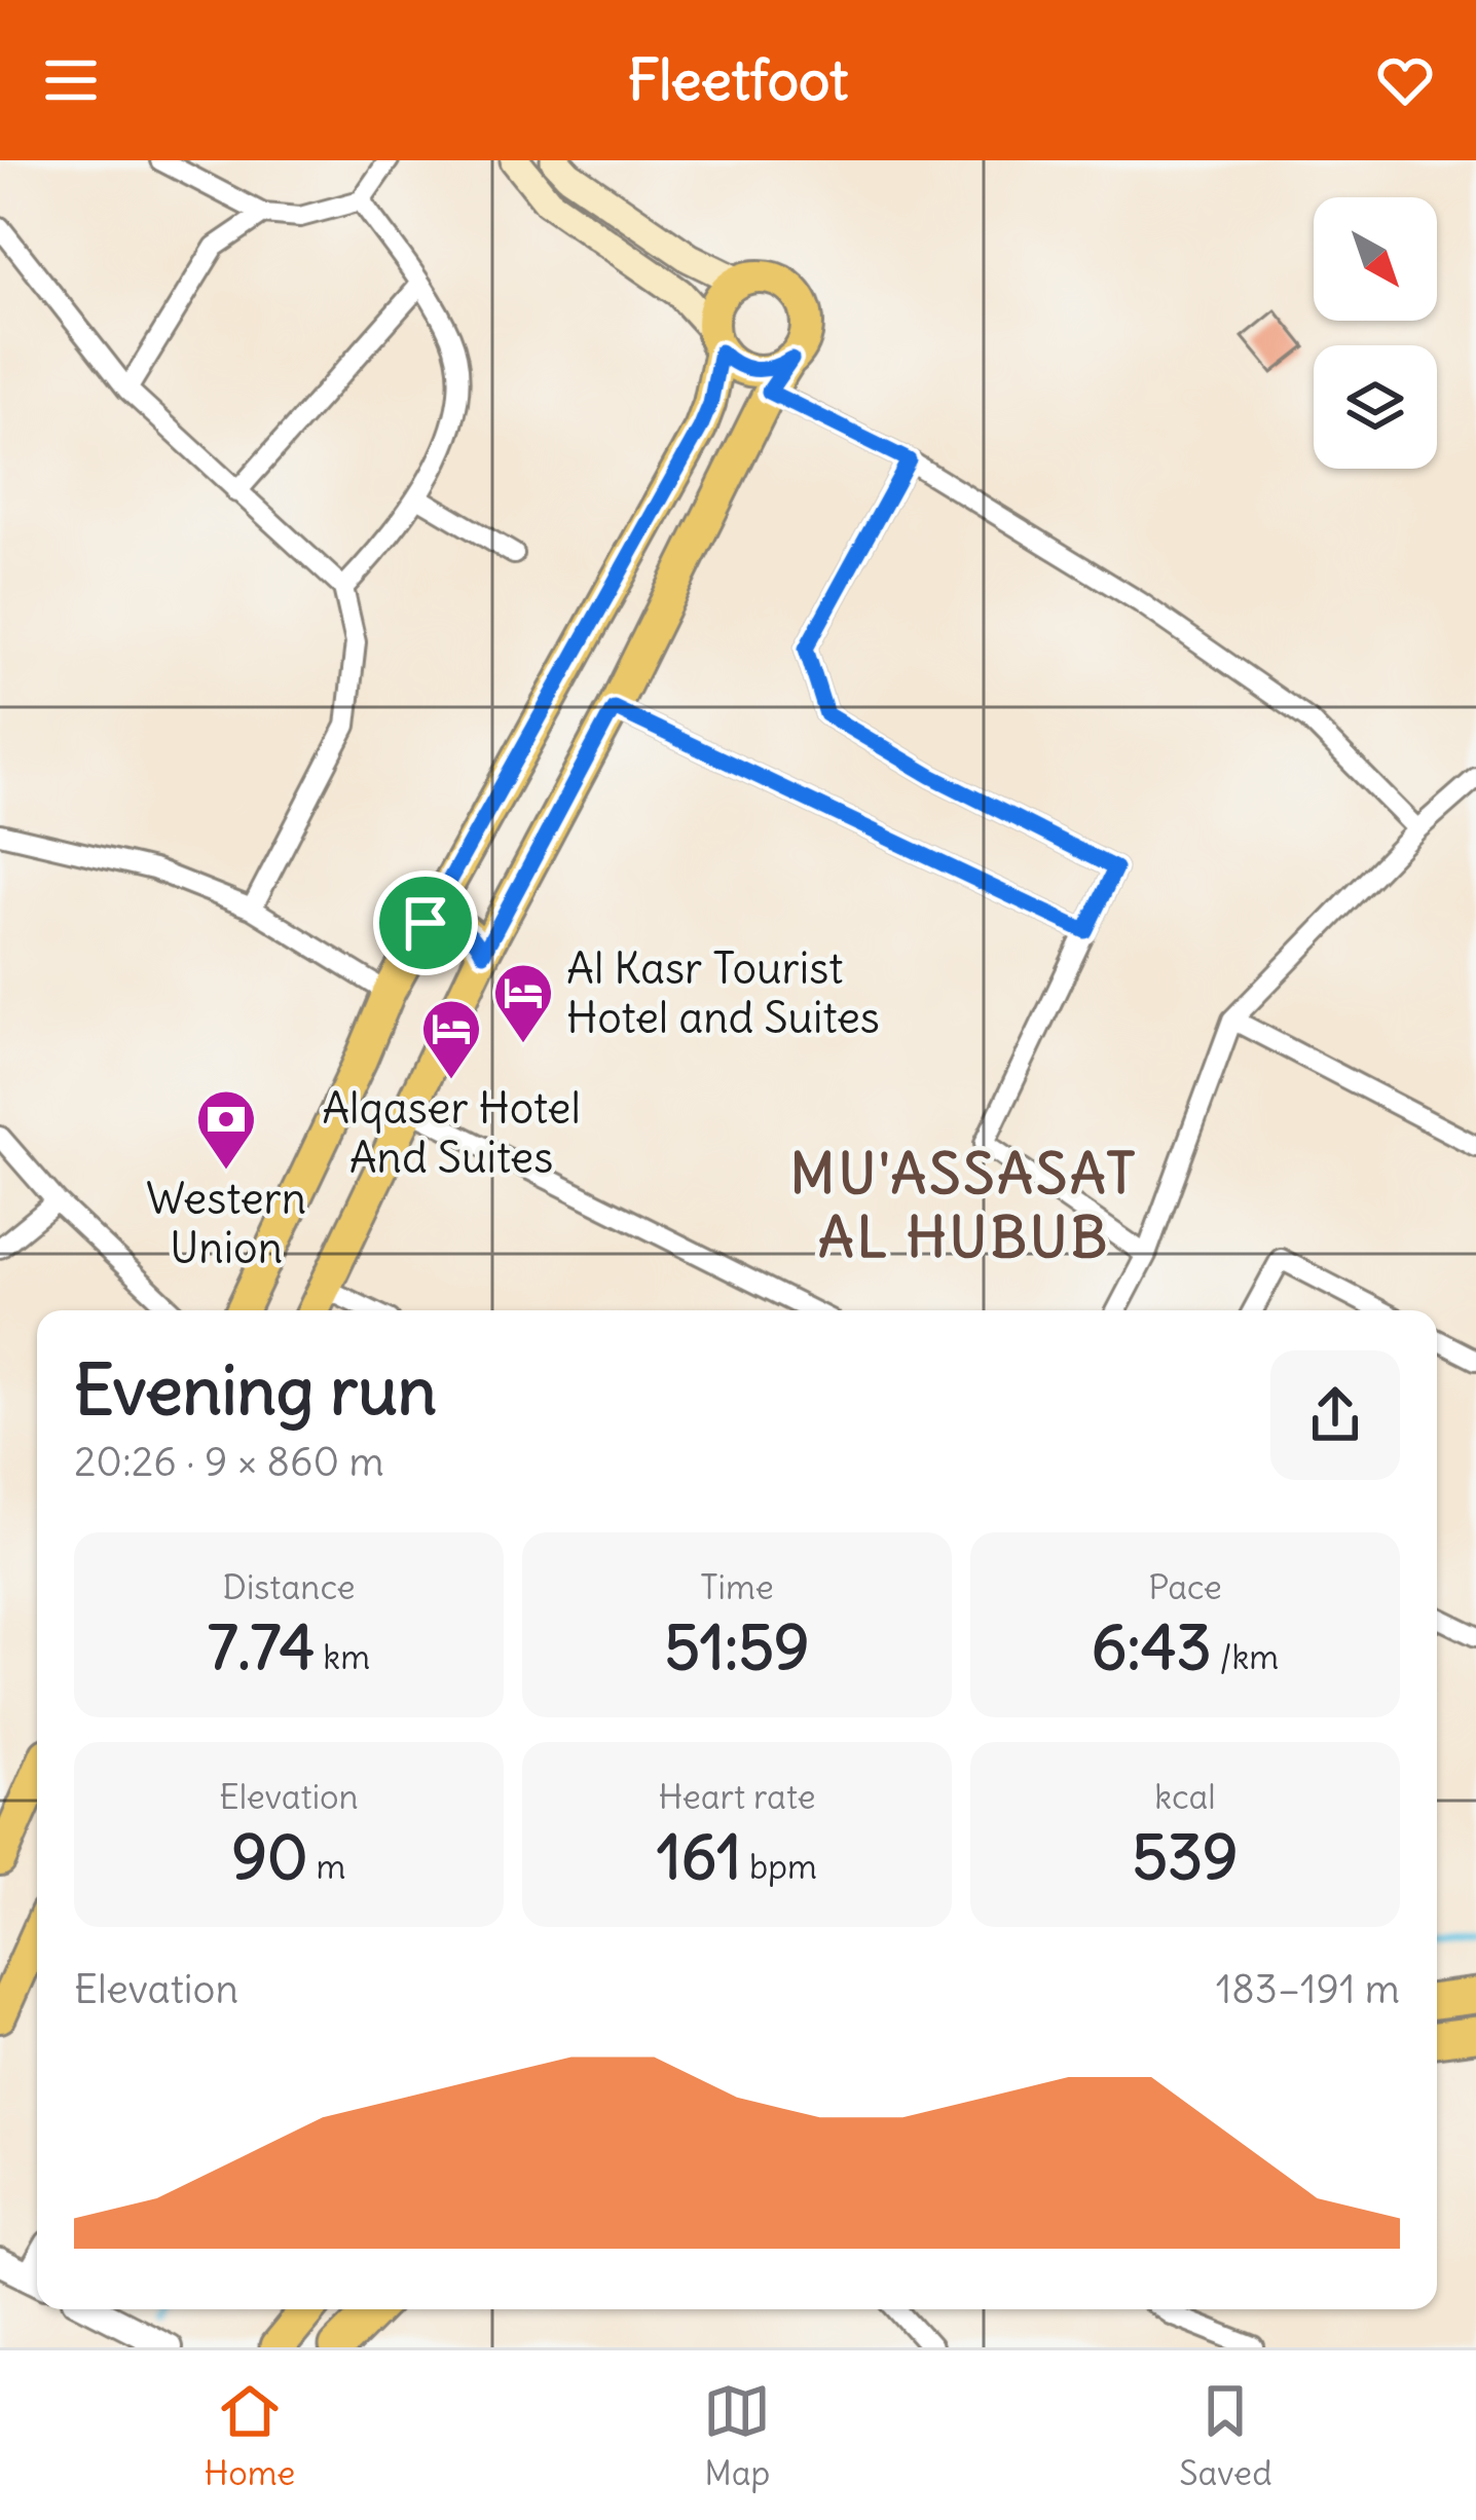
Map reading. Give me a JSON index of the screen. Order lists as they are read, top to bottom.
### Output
{
  "districts": ["MU'ASSASAT AL HUBUB"],
  "places": {
    "hotel": ["Al Kasr Tourist Hotel and Suites", "Alqaser Hotel And Suites"],
    "bank": ["Western Union"]
  },
  "north": "bottom right",
  "page": {
    "header": "Fleetfoot",
    "heading": ["Evening run", "20:26 · 9 × 860 m"],
    "stats": [
      ["Distance", "7.74 km"],
      ["Time", "51:59"],
      ["Pace", "6:43 /km"],
      ["Elevation", "90 m"],
      ["Heart rate", "161 bpm"],
      ["kcal", "539"]
    ],
    "chart": ["Elevation", "183–191 m"],
    "tabs": ["Home", "Map", "Saved"]
  }
}
